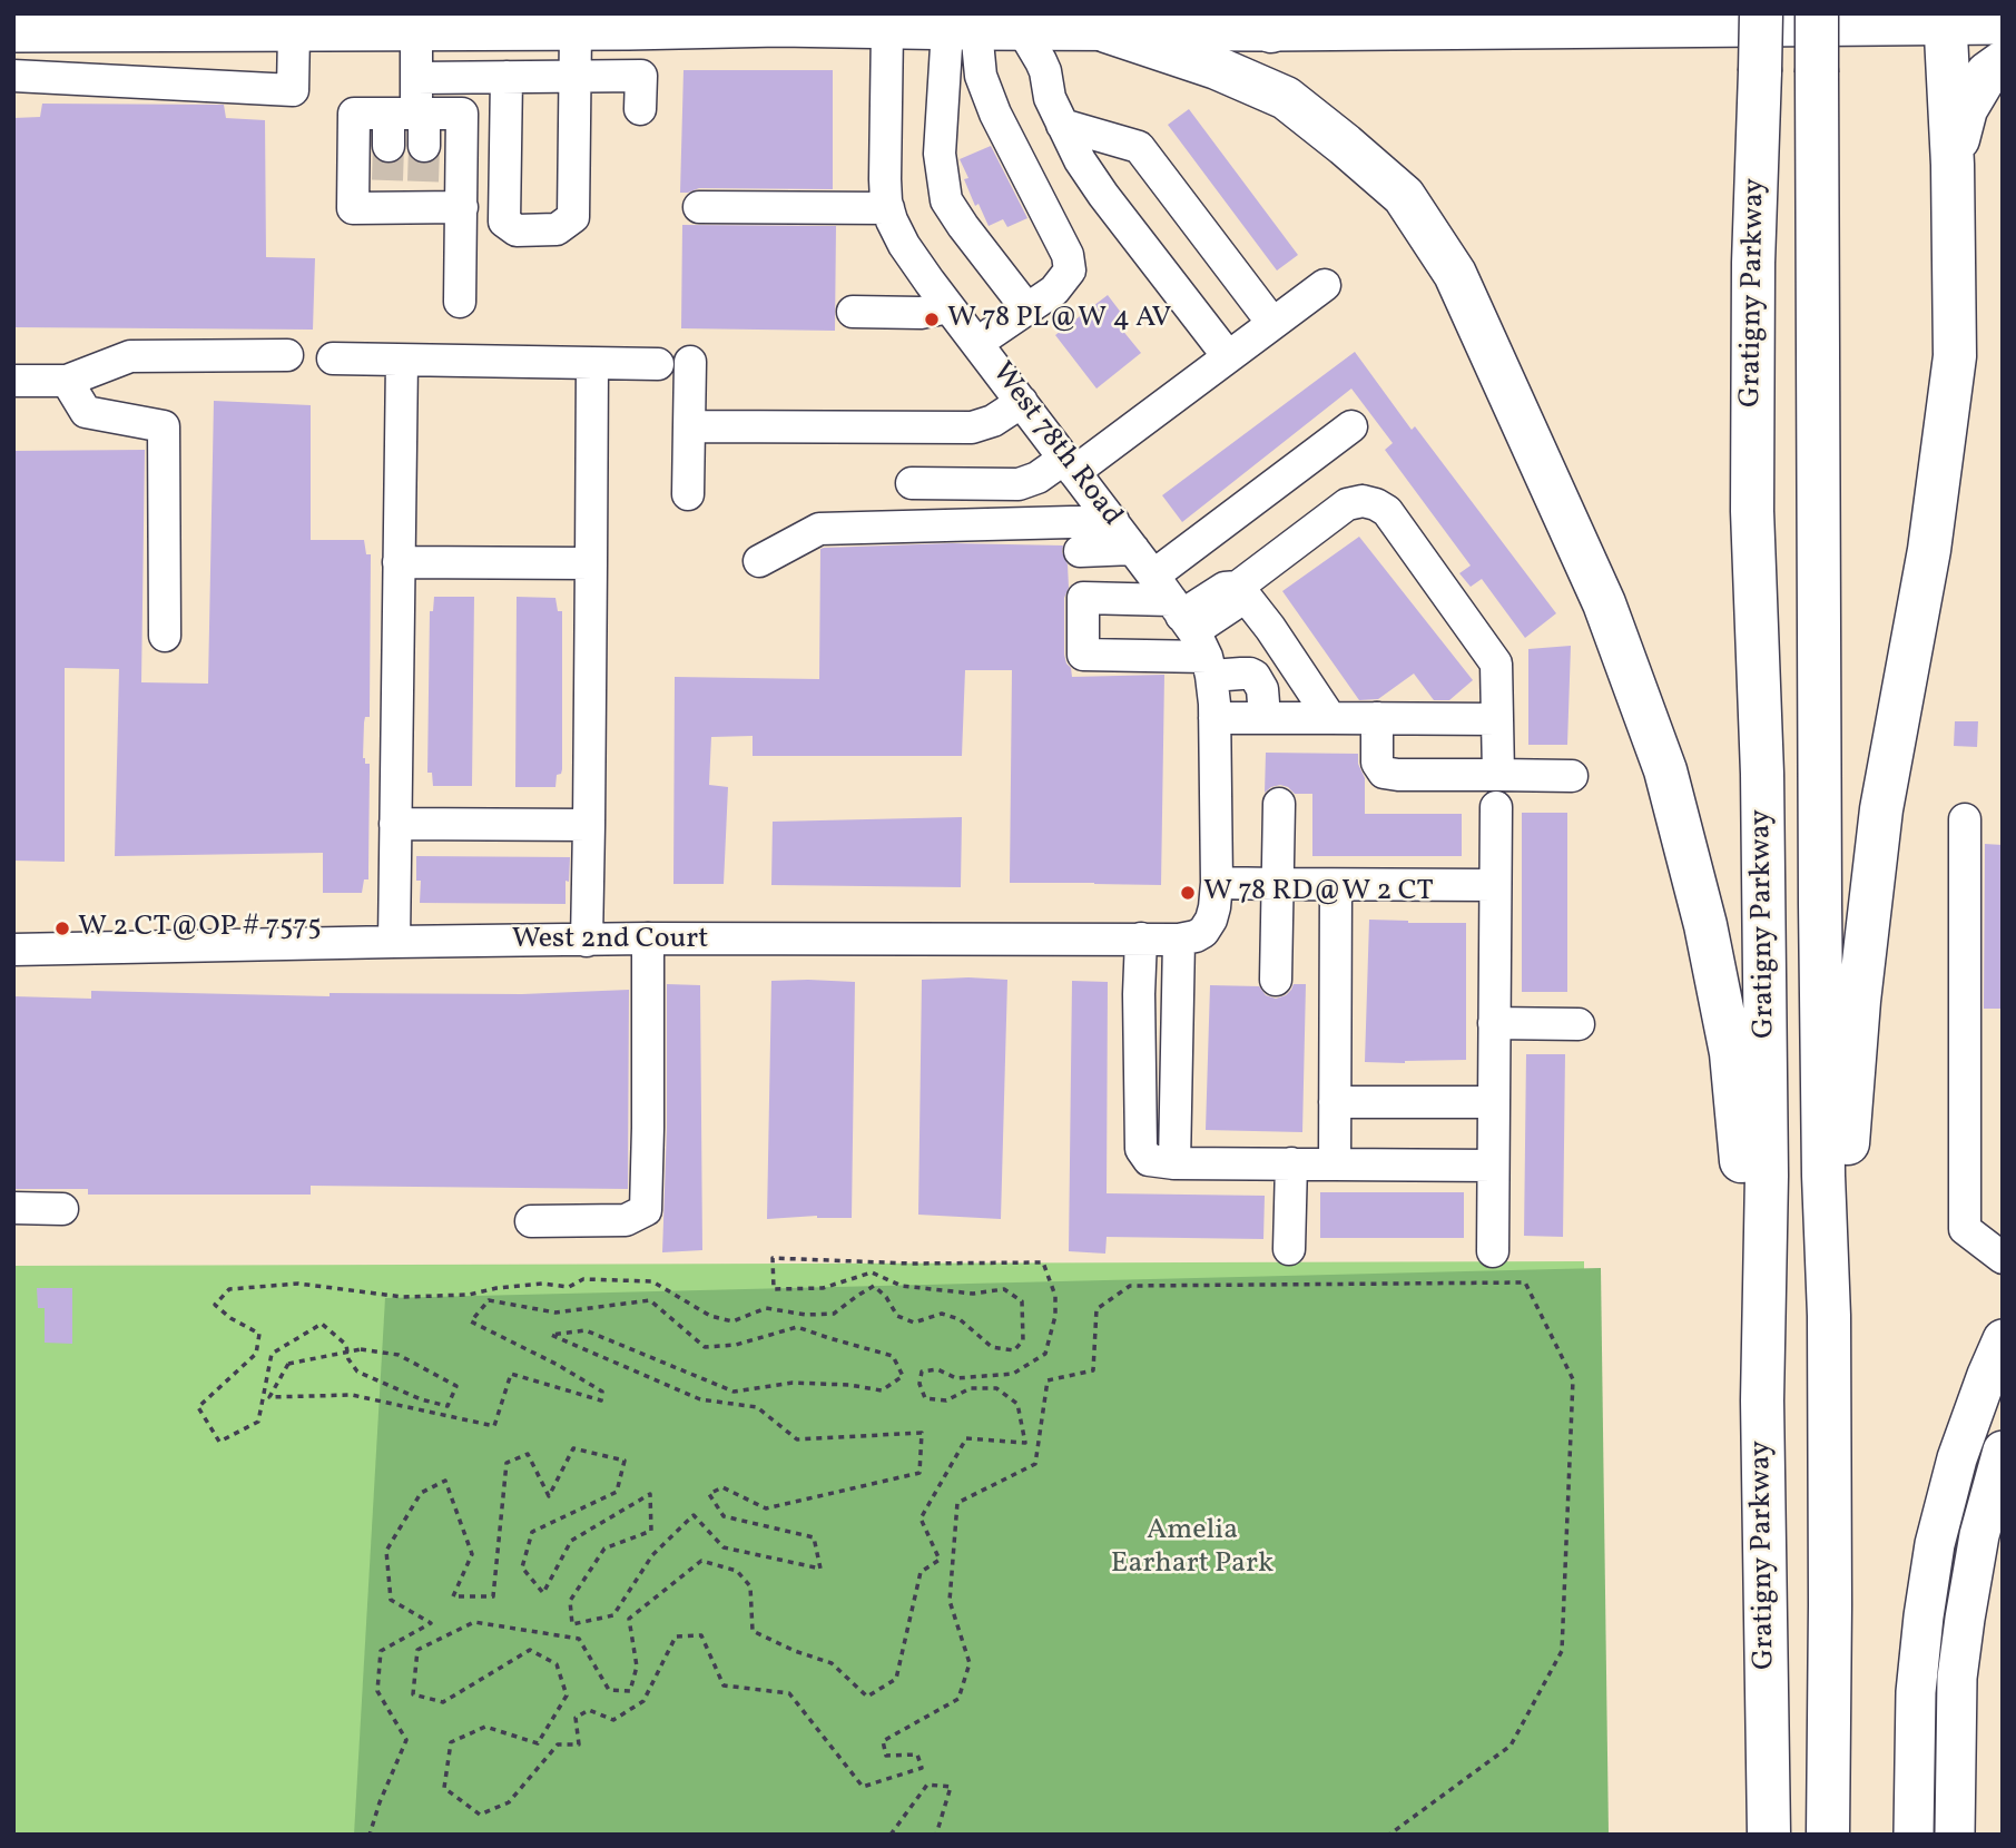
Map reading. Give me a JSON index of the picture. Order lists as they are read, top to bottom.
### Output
{
  "streets": {
    "highway": ["Gratigny Parkway"],
    "street": ["West 78th Road", "West 2nd Court"]
  },
  "parks": ["Amelia Earhart Park"],
  "places": ["W 78 PL@W 4 AV", "W 78 RD@W 2 CT", "W 2 CT@OP # 7575"]
}
